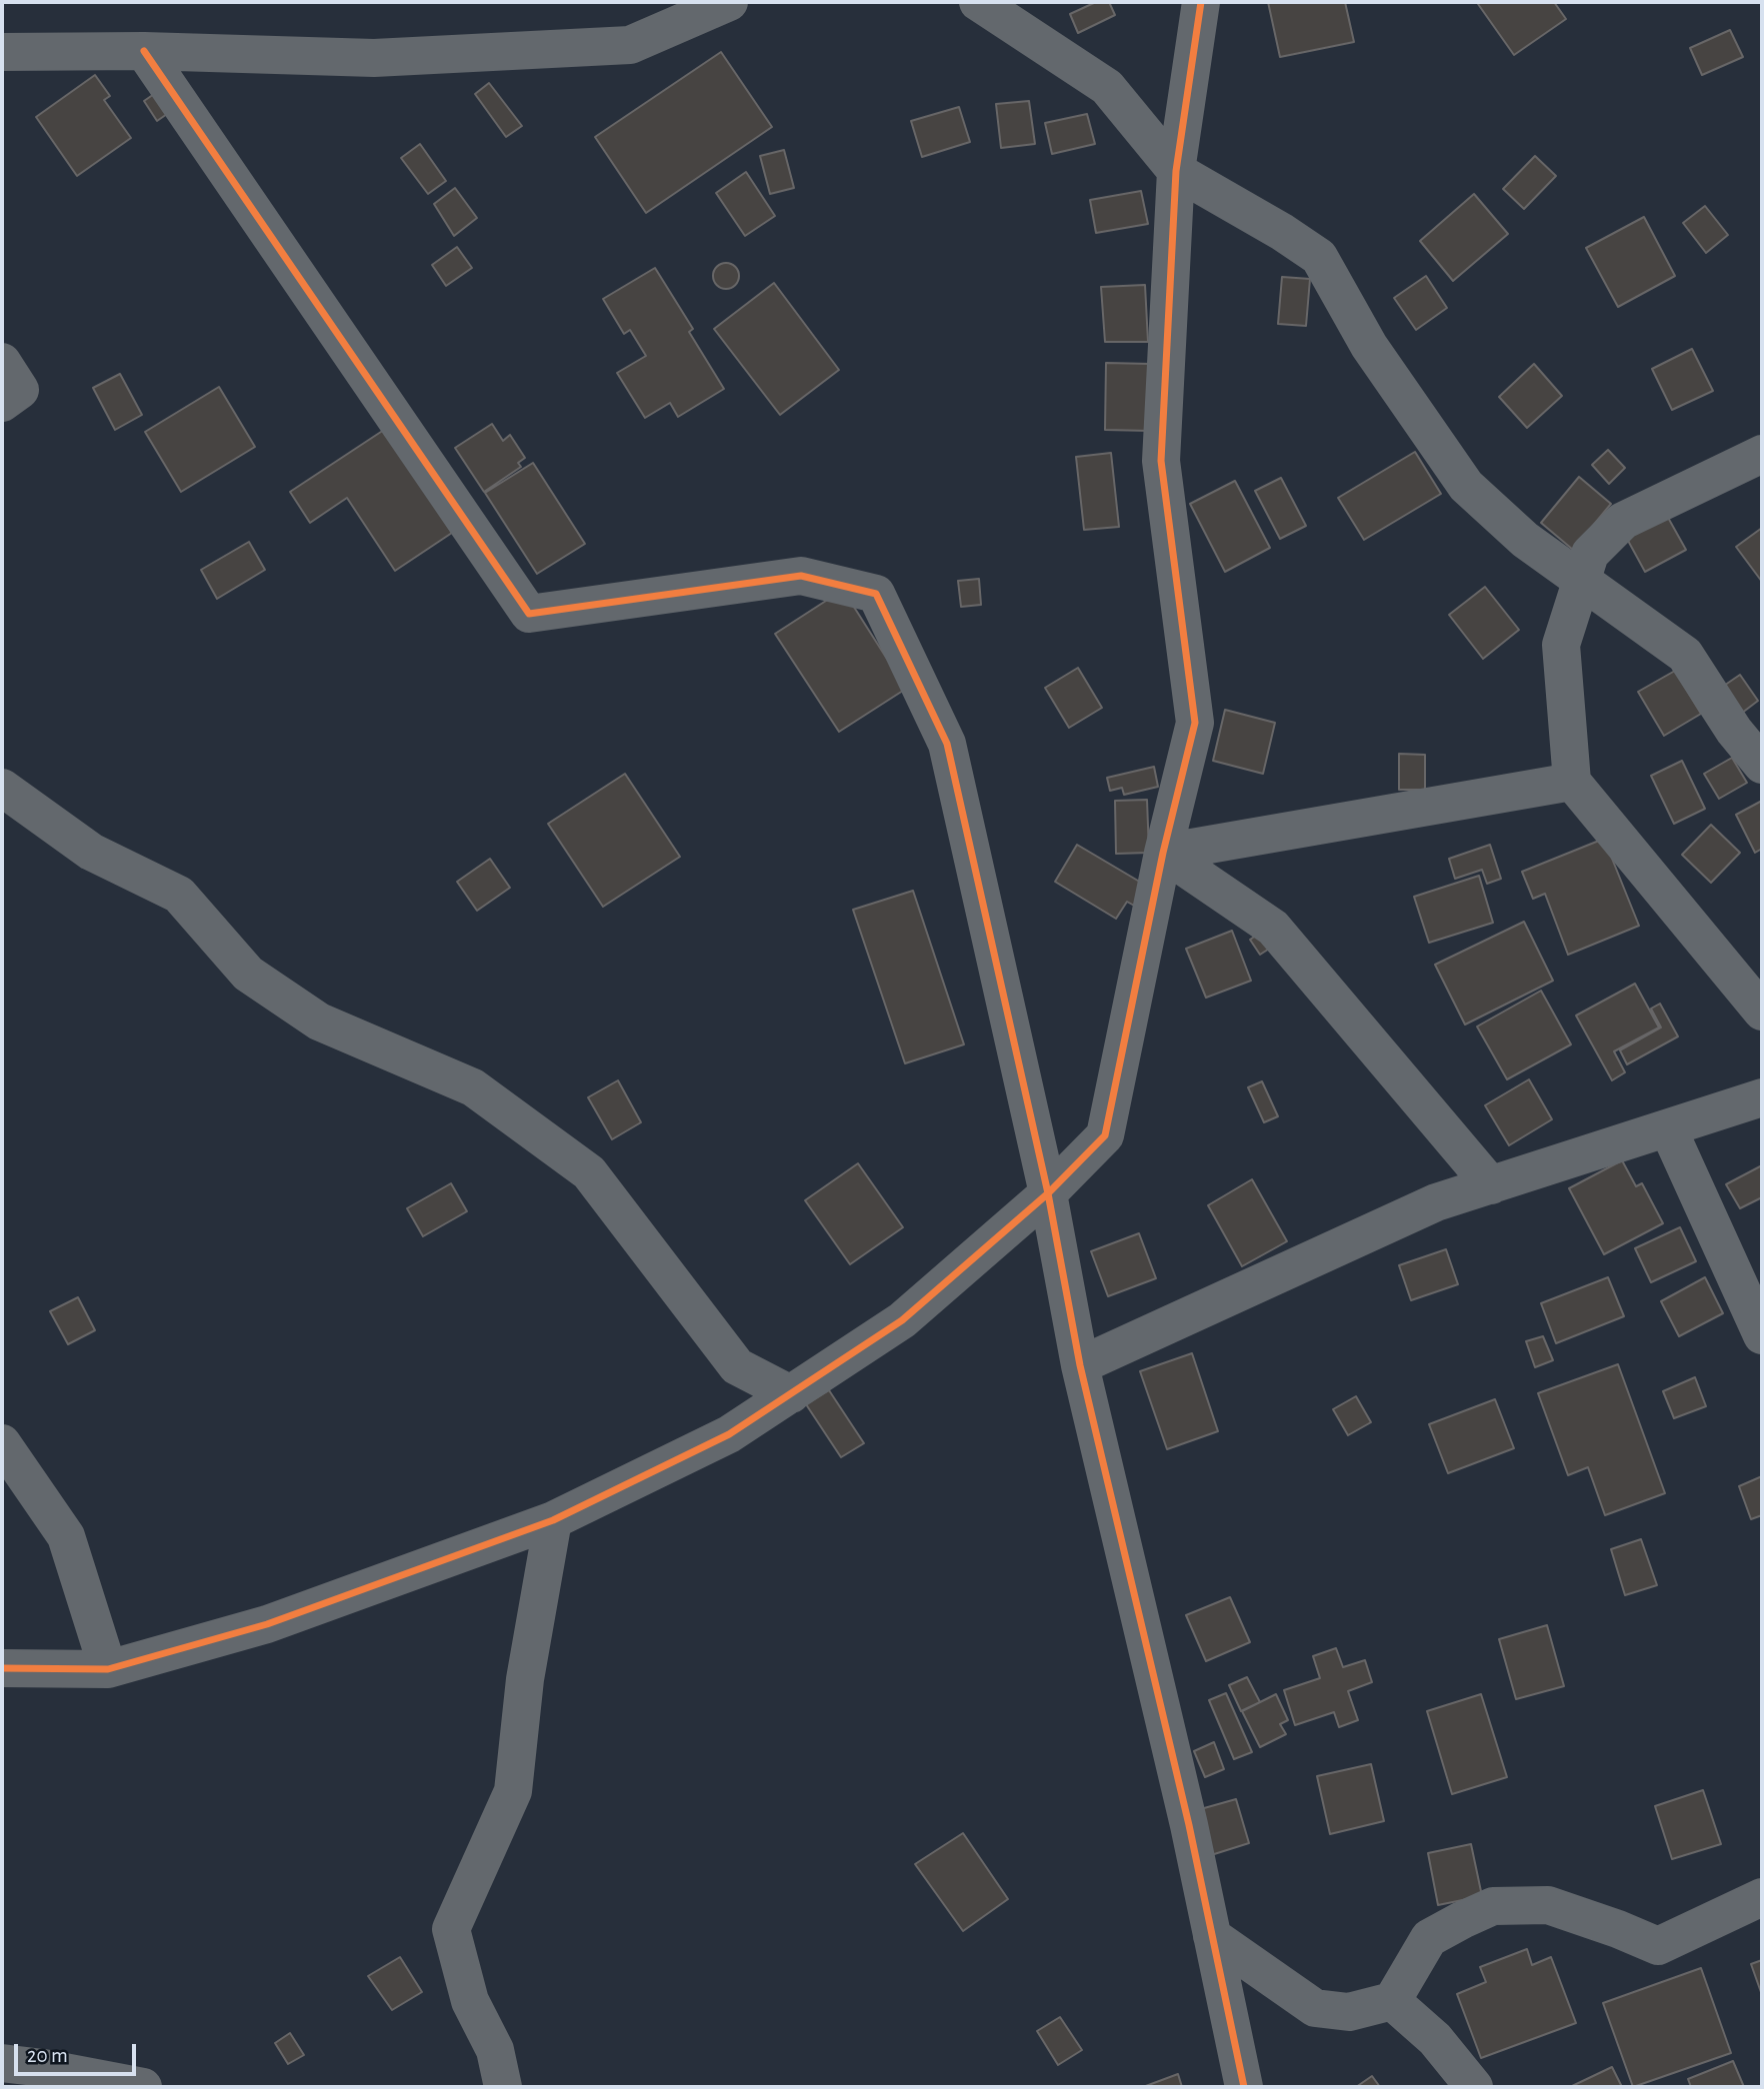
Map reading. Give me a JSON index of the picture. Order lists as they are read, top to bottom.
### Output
{
  "scale_bar": "20 m"
}
